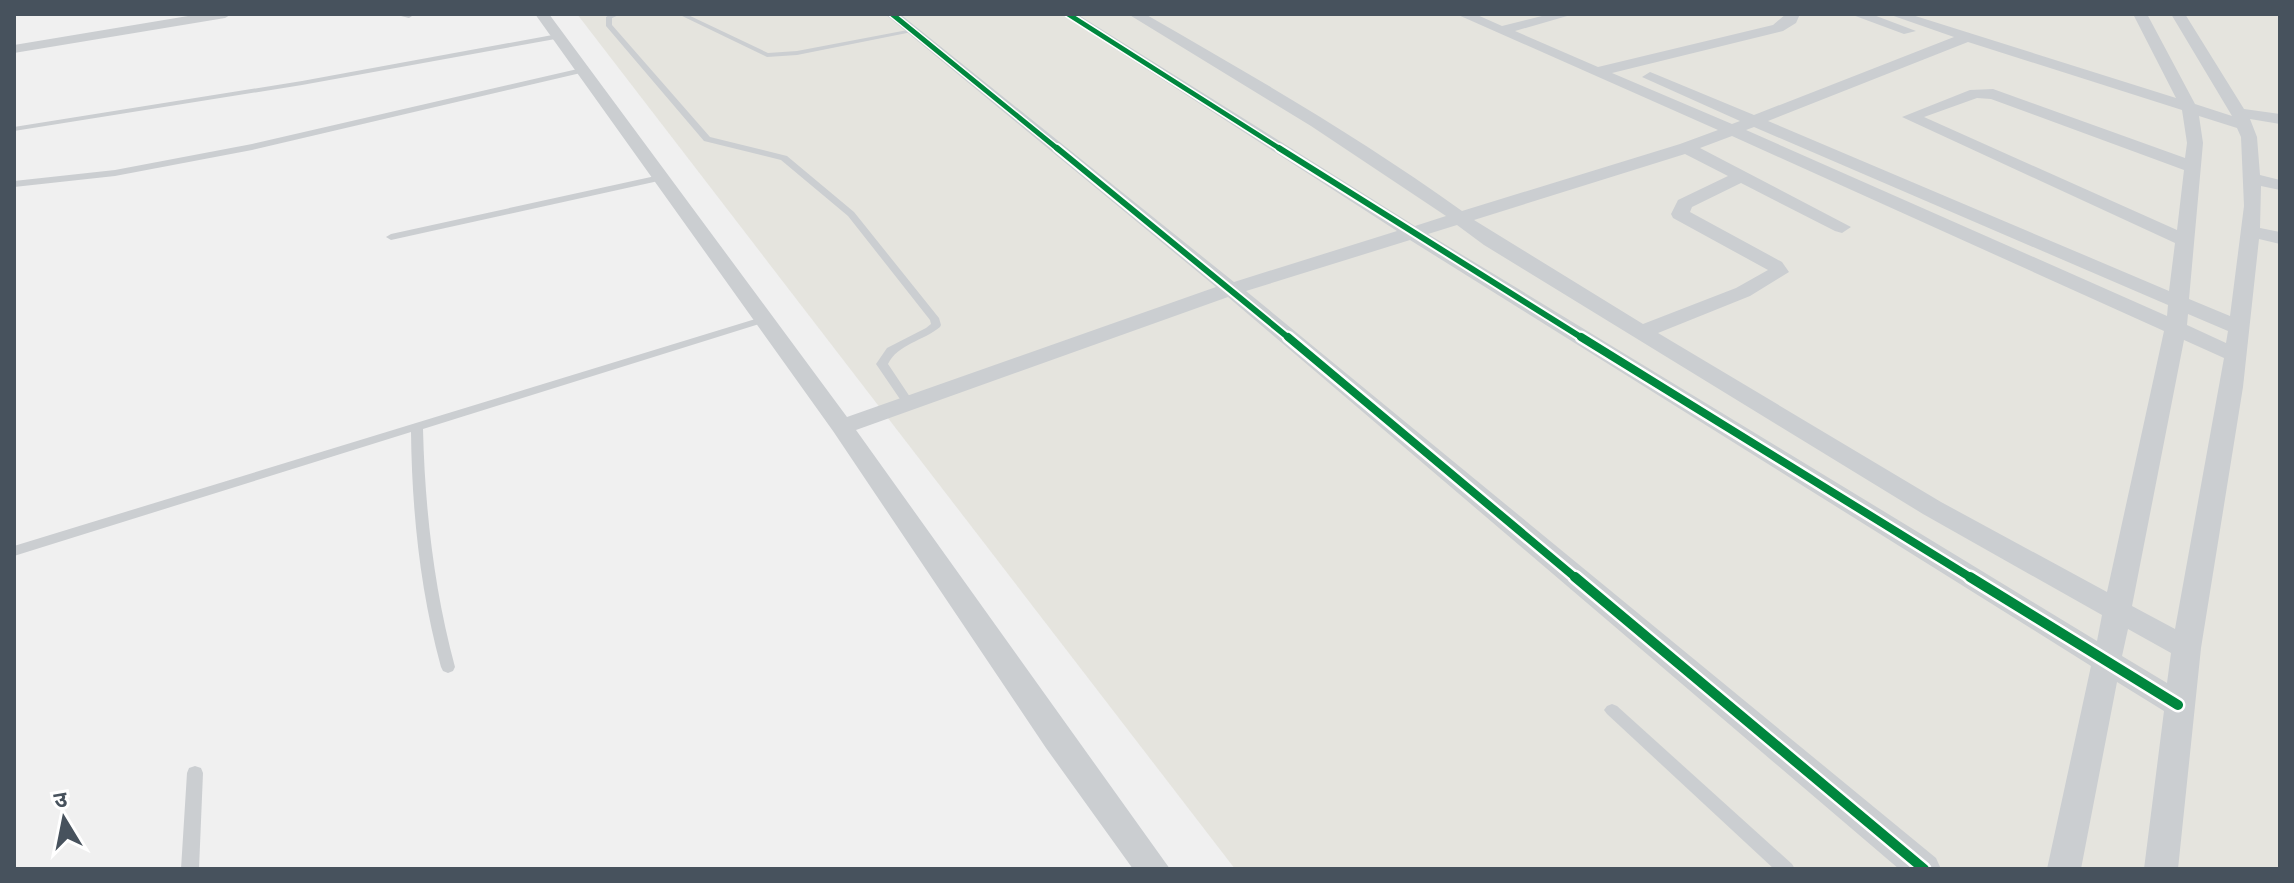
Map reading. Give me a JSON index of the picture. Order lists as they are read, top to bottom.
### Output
{
  "north": "top"
}
